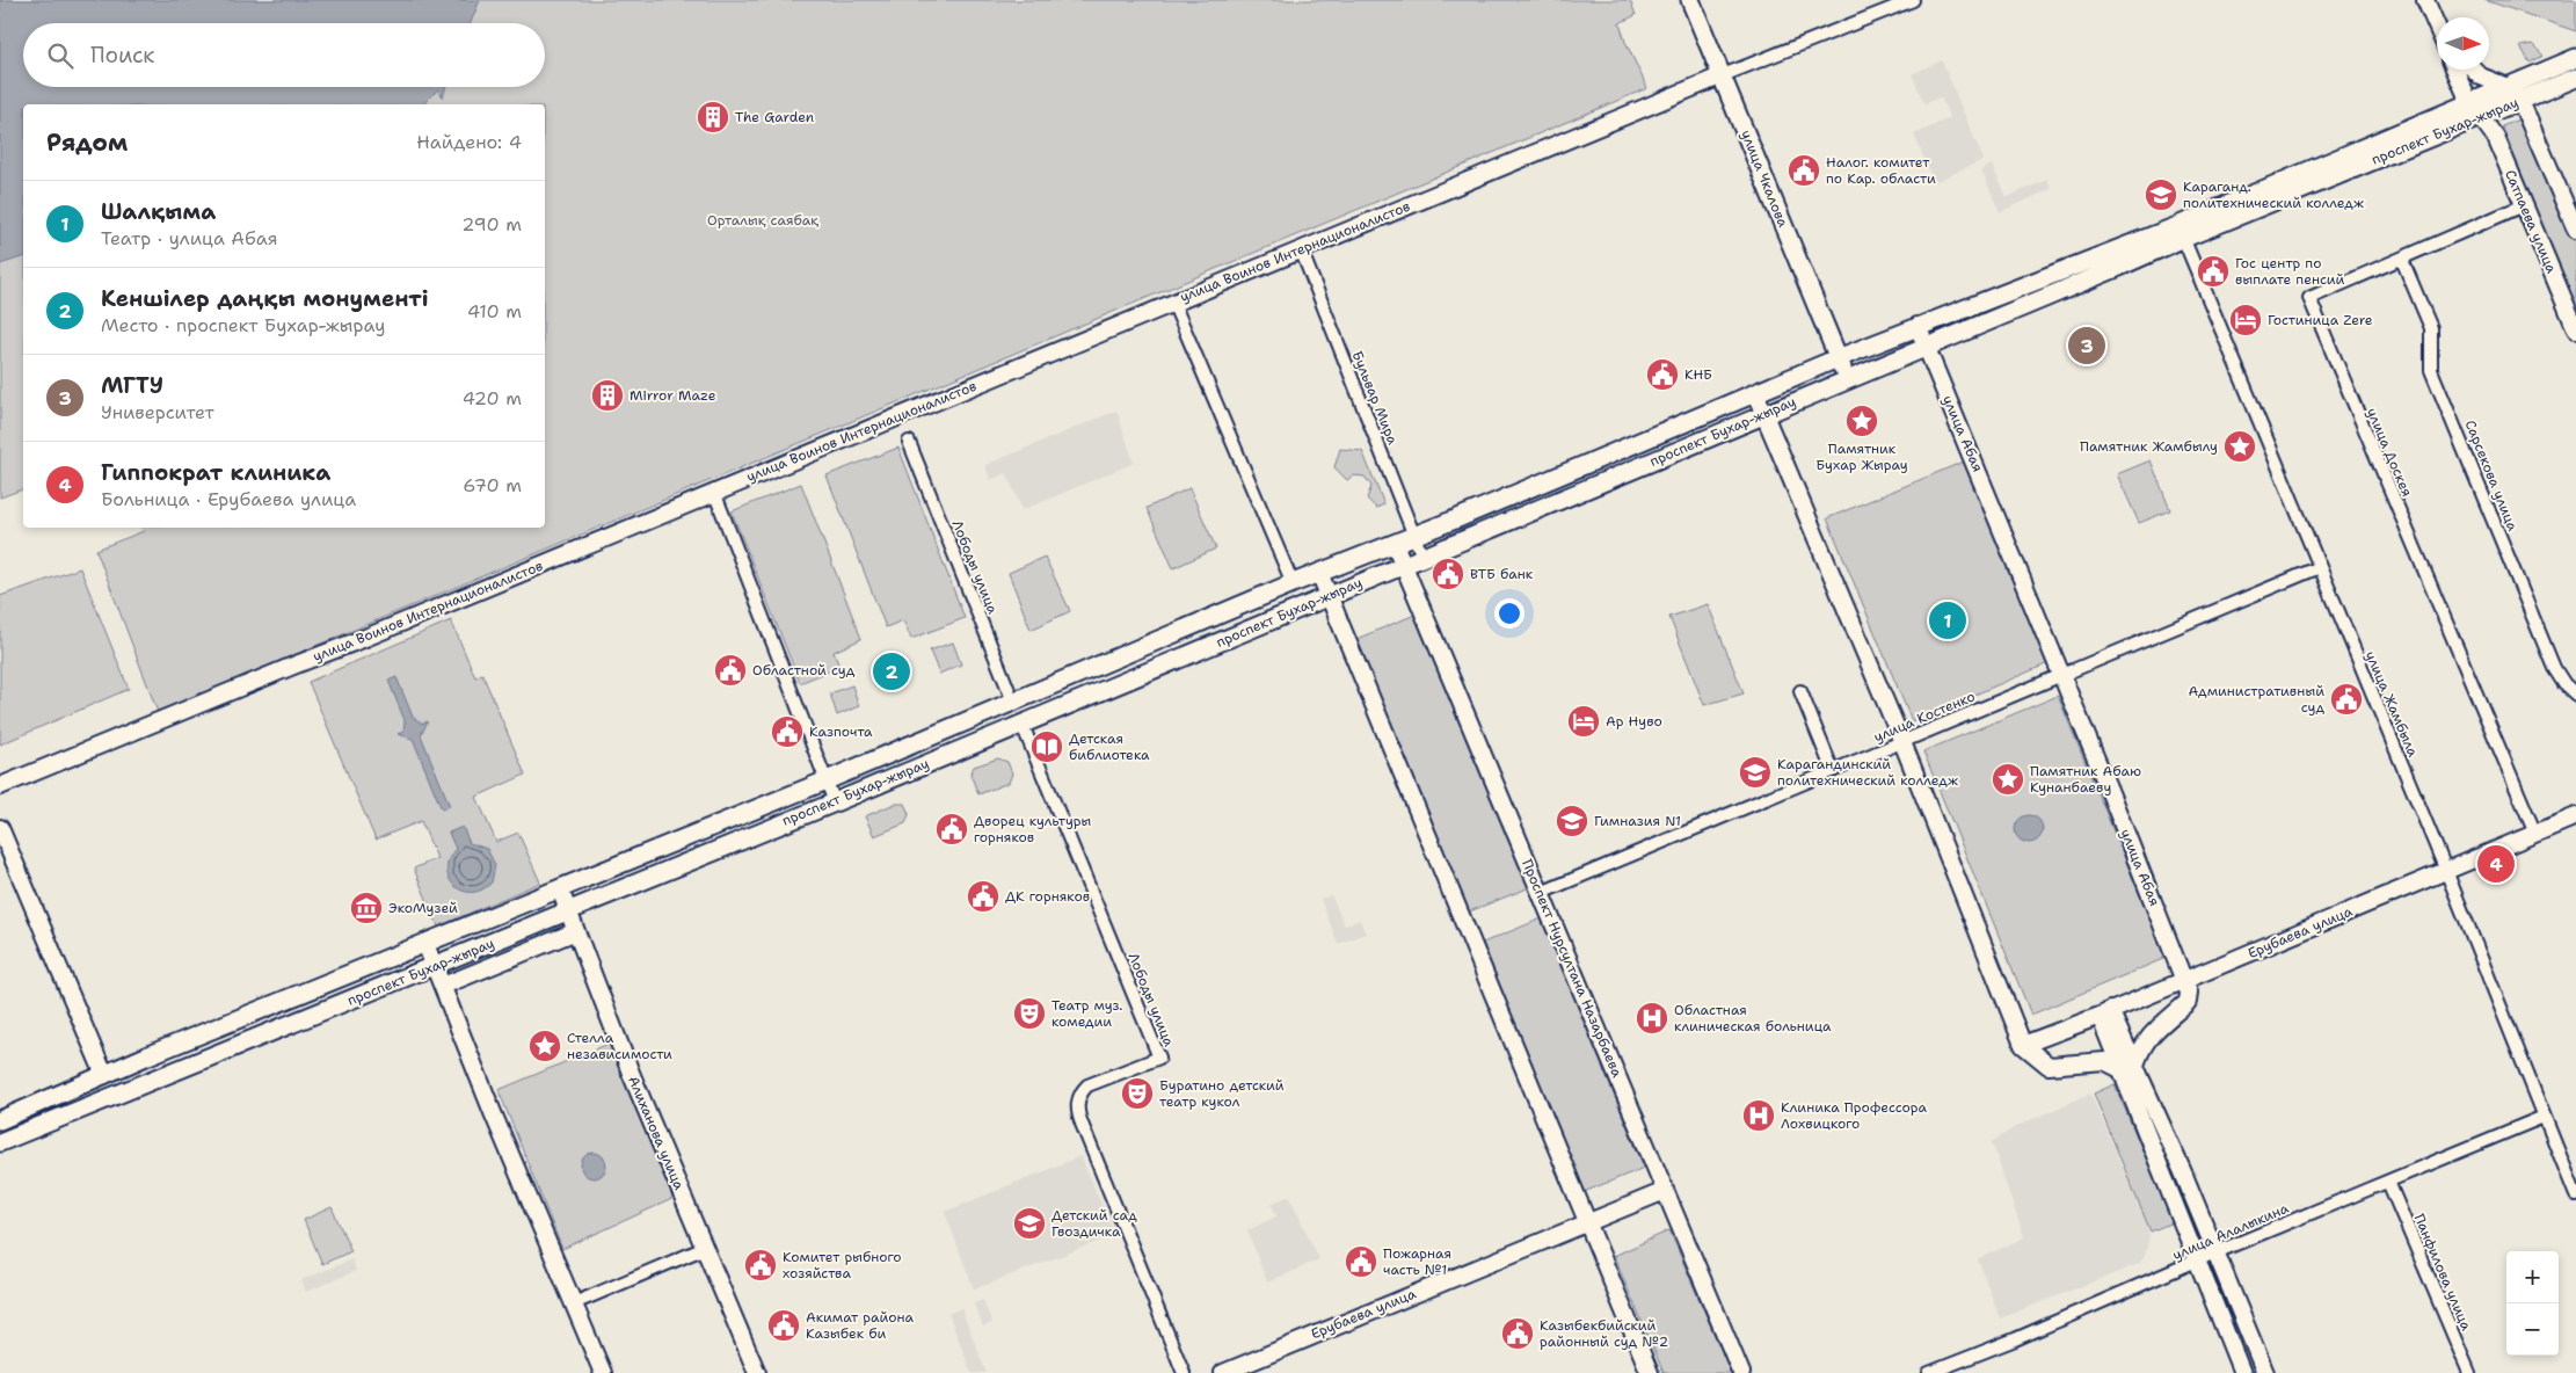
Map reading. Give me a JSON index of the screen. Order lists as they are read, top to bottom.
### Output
{
  "streets": {
    "main road": [
      "проспект Бухар-жырау",
      "улица Чкалова",
      "Сатпаева улица",
      "улица Воинов Интернационалистов",
      "улица Абая",
      "Ерубаева улица",
      "Проспект Нурсултана Назарбаева",
      "Алиханова улица"
    ],
    "street": [
      "Бульвар Мира",
      "улица Доскея",
      "Сарсекова улица",
      "Лободы улица",
      "улица Жамбыла",
      "улица Костенко",
      "улица Алалыкина",
      "Панфилова улица"
    ]
  },
  "crossings": [
    ["проспект Бухар-жырау", "улица Чкалова"],
    ["проспект Бухар-жырау", "Сатпаева улица"],
    ["проспект Бухар-жырау", "Бульвар Мира"],
    ["проспект Бухар-жырау", "улица Абая"],
    ["проспект Бухар-жырау", "Лободы улица"],
    ["проспект Бухар-жырау", "улица Жамбыла"],
    ["проспект Бухар-жырау", "Проспект Нурсултана Назарбаева"],
    ["проспект Бухар-жырау", "Алиханова улица"],
    ["улица Чкалова", "улица Воинов Интернационалистов"],
    ["Сатпаева улица", "улица Доскея"],
    ["улица Воинов Интернационалистов", "Бульвар Мира"],
    ["улица Абая", "улица Костенко"],
    ["улица Абая", "Ерубаева улица"],
    ["улица Доскея", "Сарсекова улица"],
    ["улица Доскея", "Ерубаева улица"],
    ["улица Жамбыла", "улица Костенко"],
    ["улица Жамбыла", "Ерубаева улица"],
    ["улица Жамбыла", "улица Алалыкина"],
    ["улица Костенко", "Проспект Нурсултана Назарбаева"],
    ["Ерубаева улица", "Проспект Нурсултана Назарбаева"],
    ["улица Алалыкина", "Панфилова улица"]
  ],
  "parks": ["Орталық саябақ"],
  "places": {
    "building": ["The Garden", "Mirror Maze"],
    "public building": [
      "Налог. комитет по Кар. области",
      "Гос центр по выплате пенсий",
      "КНБ",
      "ВТБ банк",
      "Областной суд",
      "Административный суд",
      "Казпочта",
      "Дворец культуры горняков",
      "ДК горняков",
      "Пожарная часть №1",
      "Комитет рыбного хозяйства",
      "Акимат района Казыбек би",
      "Казыбекбийский районный суд №2"
    ],
    "school or university": [
      "Караганд. политехнический колледж",
      "Карагандинский политехнический колледж",
      "Гимназия N1",
      "Детский сад Гвоздичка"
    ],
    "hotel": ["Гостиница Zere", "Ар Нуво"],
    "place": [
      "Памятник Бухар Жырау",
      "Памятник Жамбылу",
      "Памятник Абаю Кунанбаеву",
      "Стелла независимости"
    ],
    "library": ["Детская библиотека"],
    "museum": ["ЭкоМузей"],
    "theatre": ["Театр муз. комедии", "Буратино детский театр кукол"],
    "hospital": ["Областная клиническая больница", "Клиника Профессора Лохвицкого"]
  },
  "north": "right",
  "page": {
    "search": "Поиск",
    "heading": ["Рядом", "Найдено: 4"],
    "list": [
      {
        "mark": "1",
        "name": "Шалқыма",
        "note": "Театр · улица Абая",
        "value": "290 m"
      },
      {
        "mark": "2",
        "name": "Кеншілер даңқы монументі",
        "note": "Место · проспект Бухар-жырау",
        "value": "410 m"
      },
      {
        "mark": "3",
        "name": "МГТУ",
        "note": "Университет",
        "value": "420 m"
      },
      {
        "mark": "4",
        "name": "Гиппократ клиника",
        "note": "Больница · Ерубаева улица",
        "value": "670 m"
      }
    ],
    "pins": [
      "3",
      "1",
      "2",
      "4"
    ],
    "map_buttons": ["+", "−"]
  }
}
